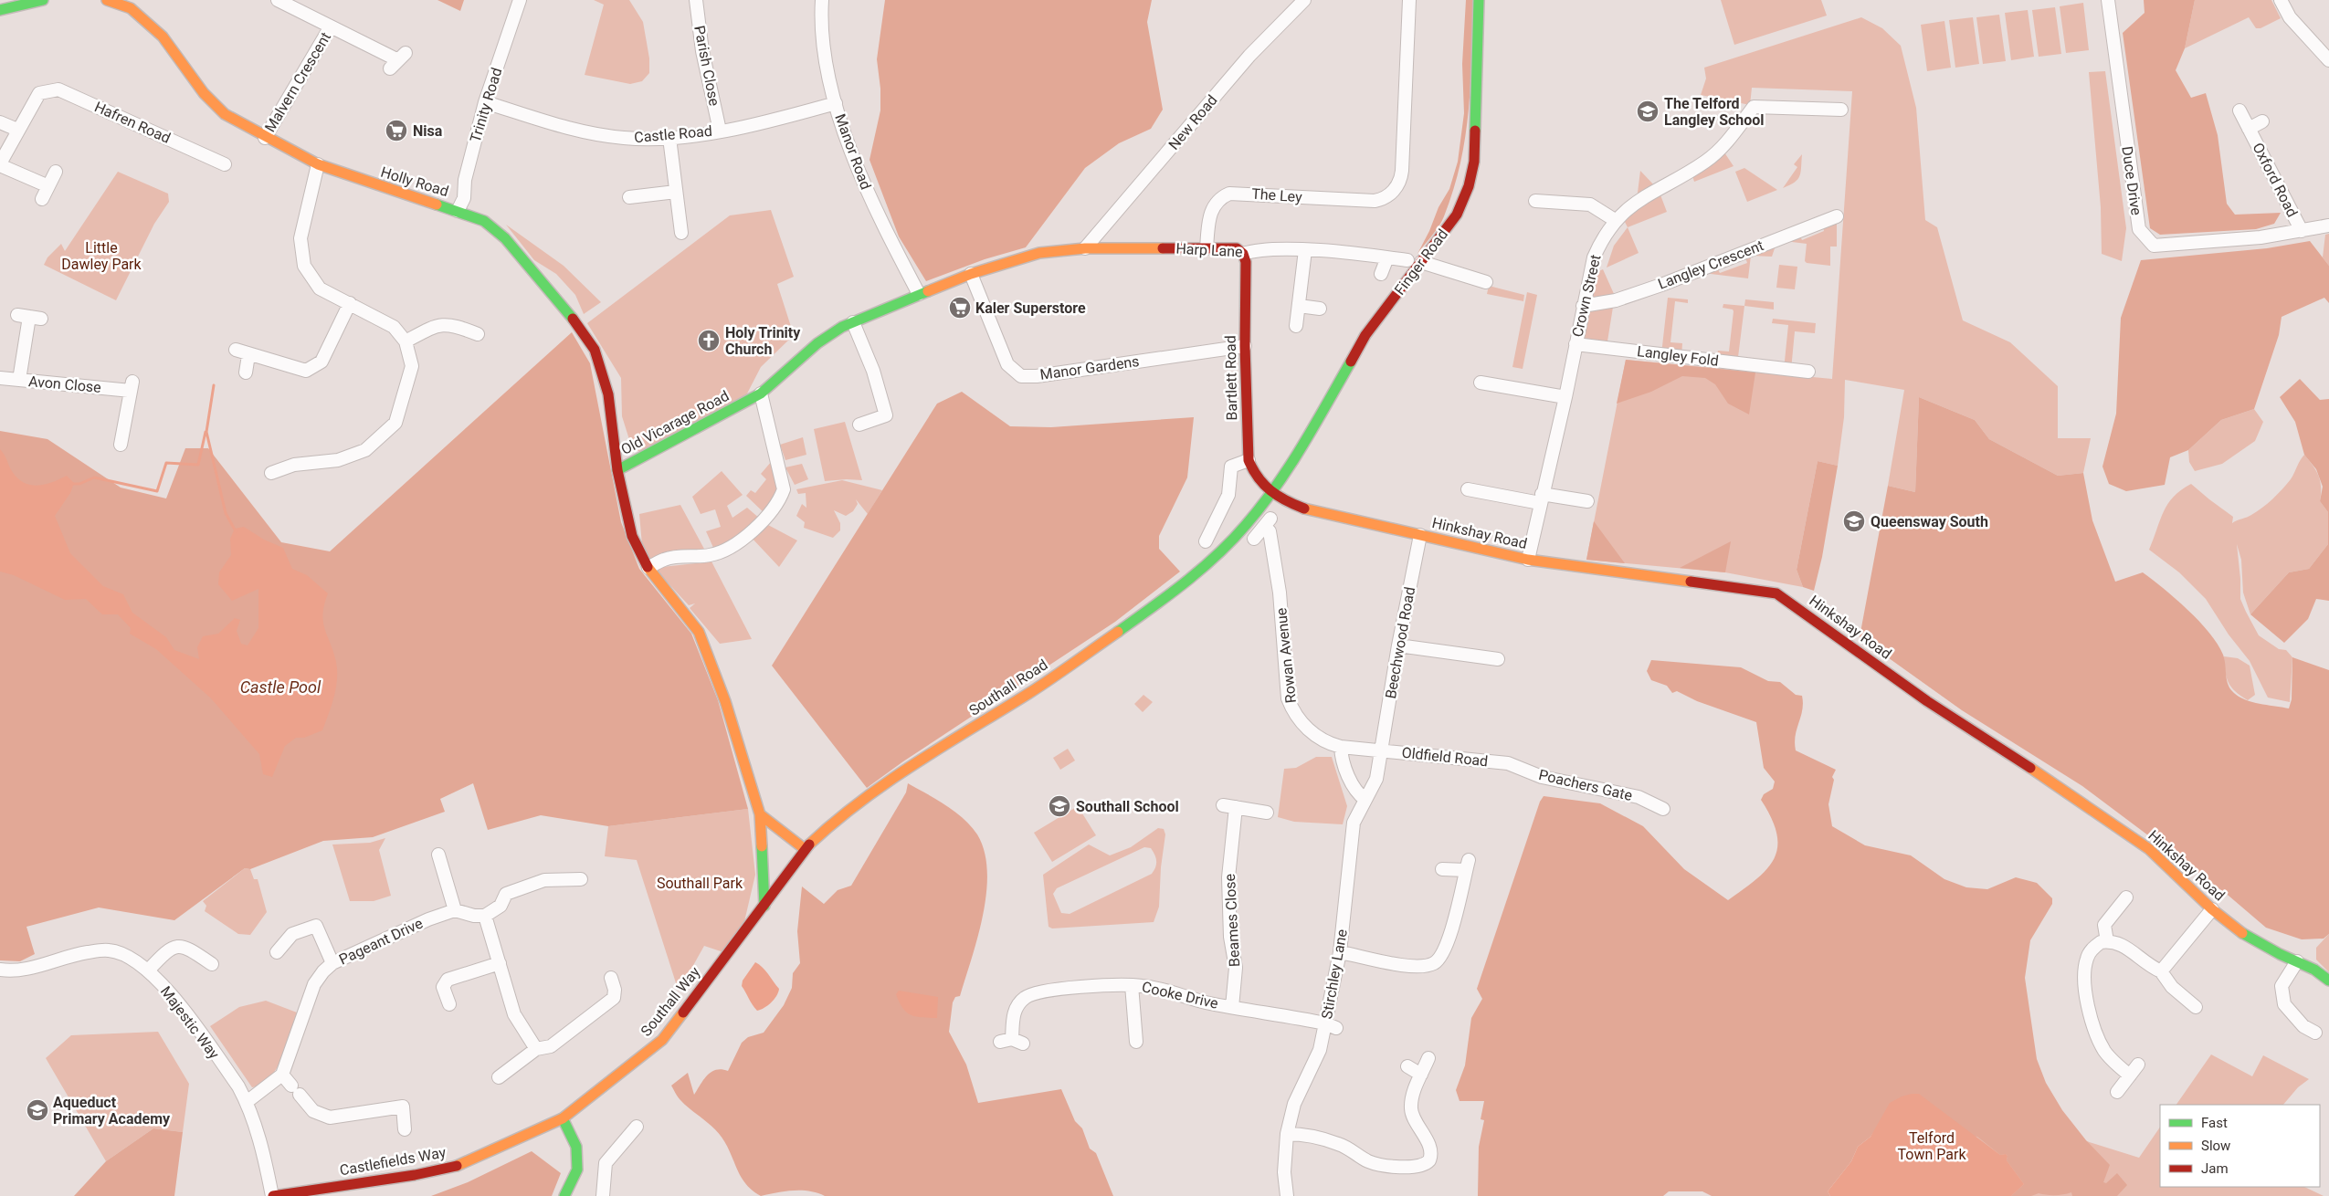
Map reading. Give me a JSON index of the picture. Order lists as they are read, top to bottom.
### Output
{
  "streets": {
    "street": [
      "Parish Close",
      "Malvern Crescent",
      "Trinity Road",
      "Hafren Road",
      "New Road",
      "Castle Road",
      "Manor Road",
      "Oxford Road",
      "Duce Drive",
      "Holly Road",
      "The Ley",
      "Harp Lane",
      "Finger Road",
      "Langley Crescent",
      "Crown Street",
      "Langley Fold",
      "Manor Gardens",
      "Bartlett Road",
      "Avon Close",
      "Old Vicarage Road",
      "Hinkshay Road",
      "Beechwood Road",
      "Rowan Avenue",
      "Southall Road",
      "Oldfield Road",
      "Poachers Gate",
      "Beames Close",
      "Pageant Drive",
      "Stirchley Lane",
      "Cooke Drive",
      "Southall Way",
      "Majestic Way",
      "Castlefields Way"
    ]
  },
  "crossings": [
    ["Parish Close", "Castle Road"],
    ["Malvern Crescent", "Holly Road"],
    ["Trinity Road", "Castle Road"],
    ["Trinity Road", "Holly Road"],
    ["New Road", "Harp Lane"],
    ["New Road", "Old Vicarage Road"],
    ["Castle Road", "Manor Road"],
    ["Manor Road", "Old Vicarage Road"],
    ["Oxford Road", "Duce Drive"],
    ["Holly Road", "Old Vicarage Road"],
    ["The Ley", "Harp Lane"],
    ["Harp Lane", "Bartlett Road"],
    ["Harp Lane", "Old Vicarage Road"],
    ["Finger Road", "Bartlett Road"],
    ["Finger Road", "Hinkshay Road"],
    ["Finger Road", "Southall Road"],
    ["Langley Crescent", "Crown Street"],
    ["Crown Street", "Langley Fold"],
    ["Crown Street", "Hinkshay Road"],
    ["Manor Gardens", "Bartlett Road"],
    ["Manor Gardens", "Old Vicarage Road"],
    ["Bartlett Road", "Hinkshay Road"],
    ["Bartlett Road", "Southall Road"],
    ["Old Vicarage Road", "Southall Road"],
    ["Old Vicarage Road", "Southall Way"],
    ["Hinkshay Road", "Beechwood Road"],
    ["Hinkshay Road", "Southall Road"],
    ["Beechwood Road", "Rowan Avenue"],
    ["Beechwood Road", "Oldfield Road"],
    ["Beechwood Road", "Stirchley Lane"],
    ["Rowan Avenue", "Oldfield Road"],
    ["Rowan Avenue", "Stirchley Lane"],
    ["Southall Road", "Southall Way"],
    ["Oldfield Road", "Poachers Gate"],
    ["Oldfield Road", "Stirchley Lane"],
    ["Beames Close", "Cooke Drive"],
    ["Stirchley Lane", "Cooke Drive"],
    ["Southall Way", "Castlefields Way"],
    ["Majestic Way", "Castlefields Way"]
  ],
  "water": ["Castle Pool"],
  "parks": ["Little Dawley Park", "Southall Park", "Telford Town Park"],
  "places": {
    "school or university": [
      "The Telford Langley School",
      "Queensway South",
      "Southall School",
      "Aqueduct Primary Academy"
    ],
    "supermarket": ["Nisa", "Kaler Superstore"],
    "church": ["Holy Trinity Church"]
  },
  "legend": ["Fast", "Slow", "Jam"]
}
